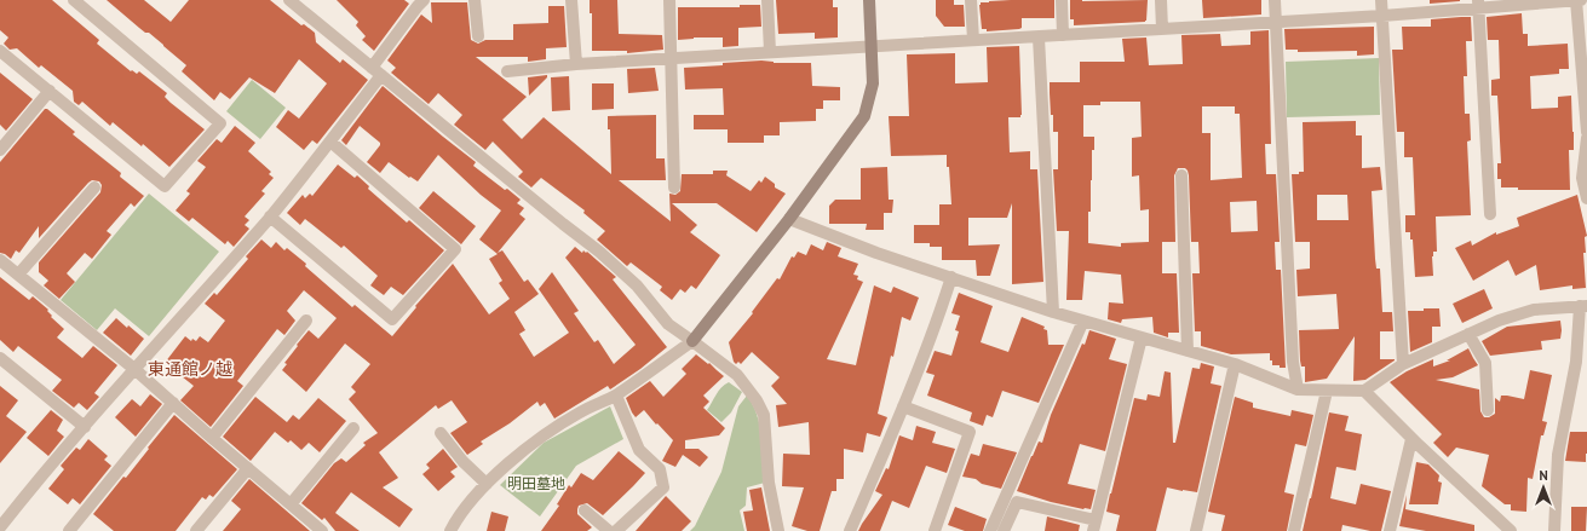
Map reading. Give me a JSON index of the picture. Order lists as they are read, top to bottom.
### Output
{
  "districts": ["東通館ノ越"],
  "parks": ["明田墓地"],
  "north": "top"
}
